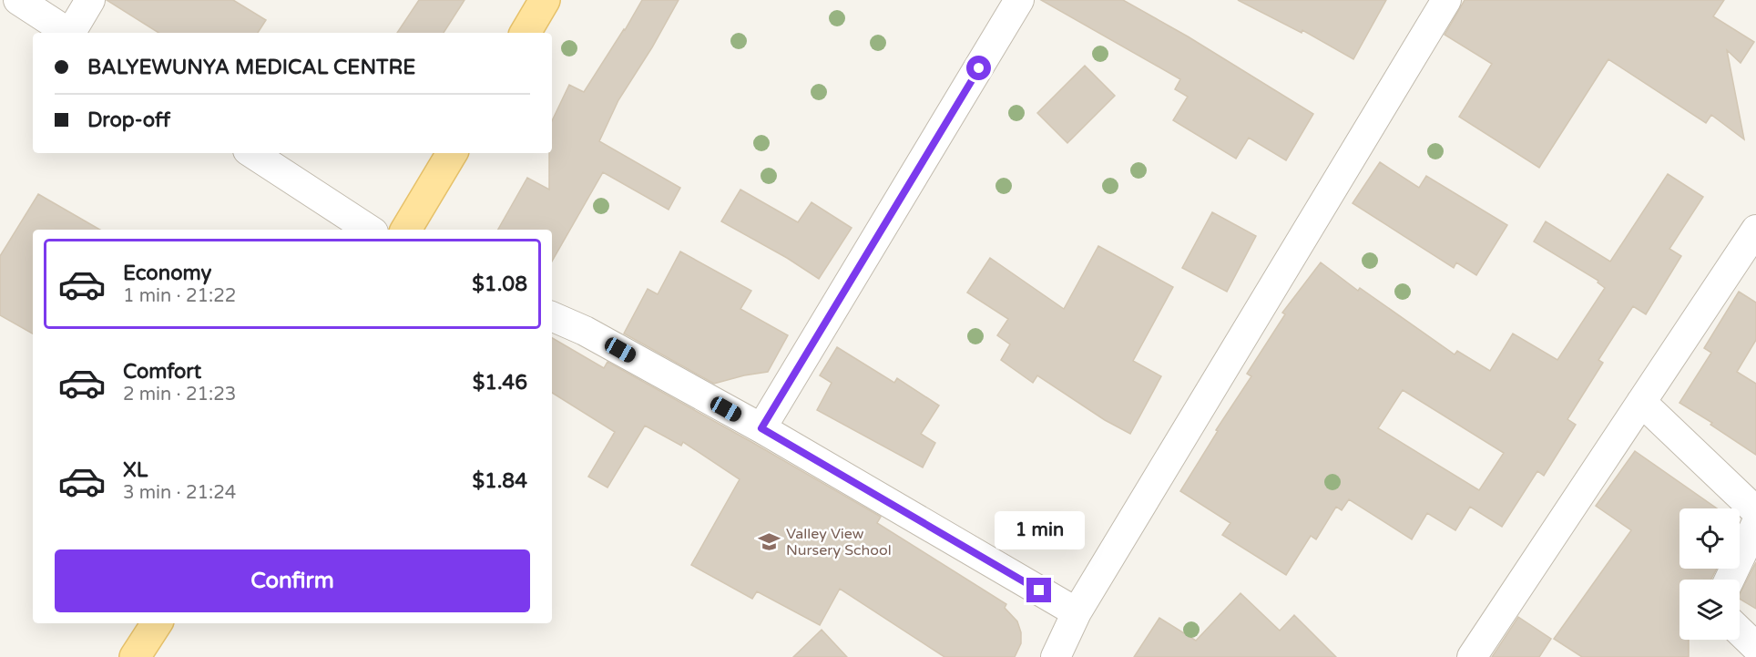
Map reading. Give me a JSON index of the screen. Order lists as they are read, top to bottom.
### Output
{
  "places": {
    "school or university": ["Valley View Nursery School"]
  },
  "page": {
    "banner": ["BALYEWUNYA MEDICAL CENTRE", "Drop-off"],
    "list": [
      {
        "name": "Economy",
        "note": "1 min · 21:22",
        "value": "$1.08"
      },
      {
        "name": "Comfort",
        "note": "2 min · 21:23",
        "value": "$1.46"
      },
      {
        "name": "XL",
        "note": "3 min · 21:24",
        "value": "$1.84"
      }
    ],
    "bubble": "1 min",
    "buttons": "Confirm"
  }
}
